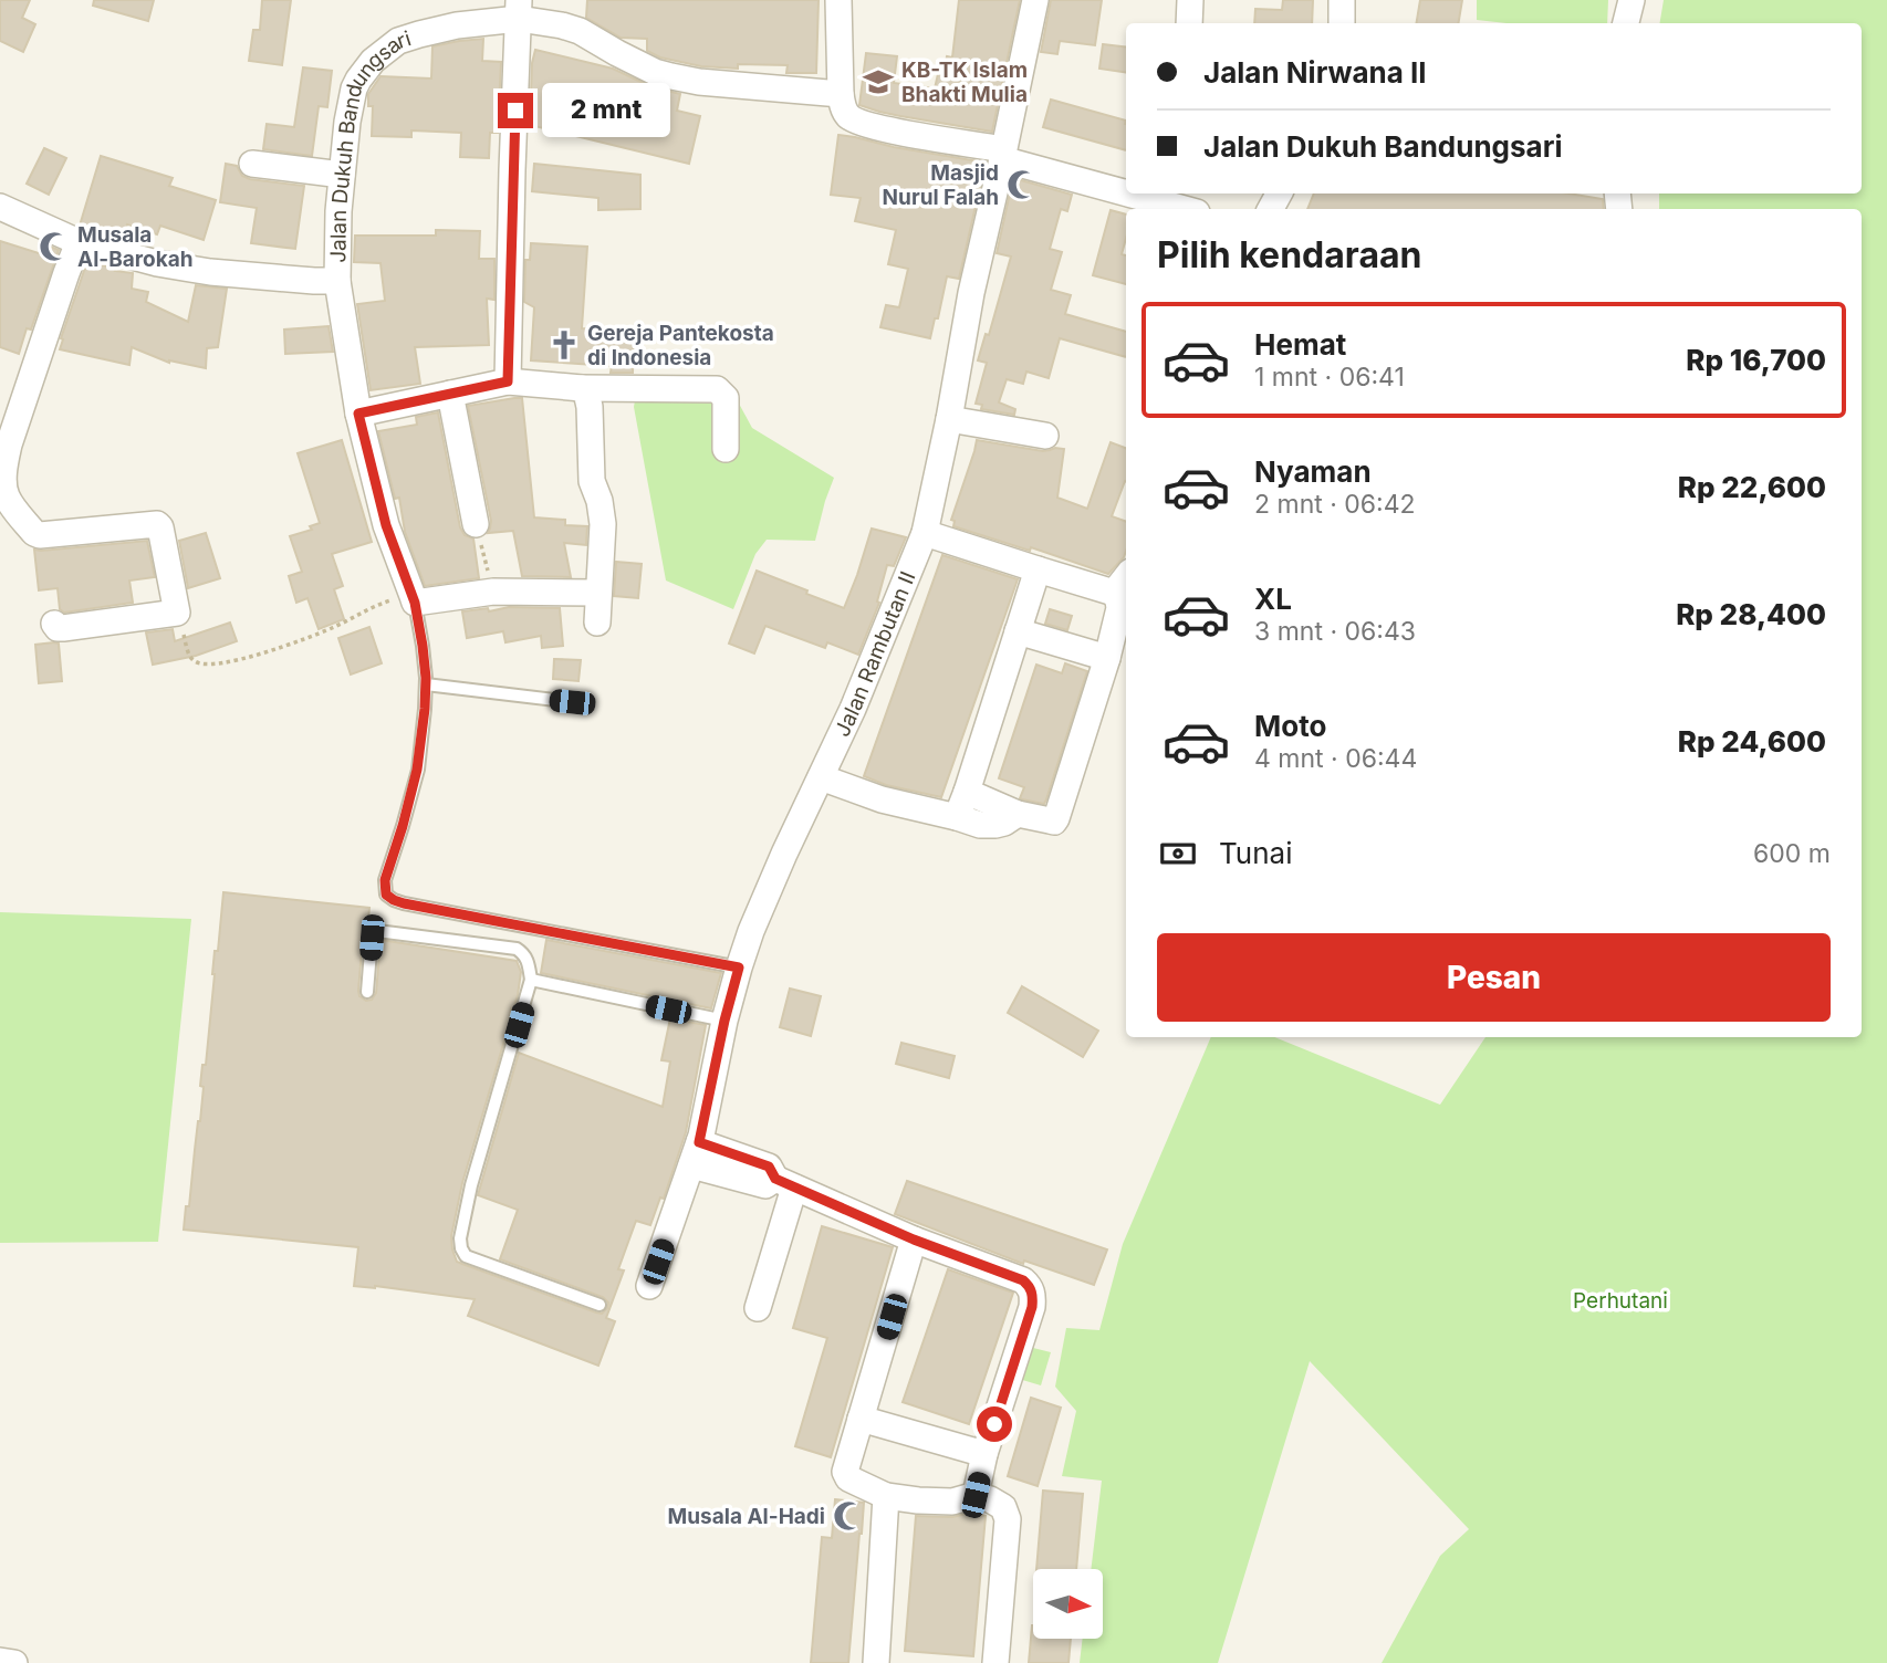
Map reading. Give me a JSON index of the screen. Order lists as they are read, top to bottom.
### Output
{
  "streets": {
    "street": ["Jalan Dukuh Bandungsari", "Jalan Rambutan II"]
  },
  "parks": ["Perhutani"],
  "places": {
    "school or university": ["KB-TK Islam Bhakti Mulia"],
    "mosque": ["Masjid Nurul Falah", "Musala Al-Barokah", "Musala Al-Hadi"],
    "church": ["Gereja Pantekosta di Indonesia"]
  },
  "north": "right",
  "page": {
    "banner": ["Jalan Nirwana II", "Jalan Dukuh Bandungsari"],
    "bubble": "2 mnt",
    "heading": "Pilih kendaraan",
    "list": [
      {
        "name": "Hemat",
        "note": "1 mnt · 06:41",
        "value": "Rp 16,700"
      },
      {
        "name": "Nyaman",
        "note": "2 mnt · 06:42",
        "value": "Rp 22,600"
      },
      {
        "name": "XL",
        "note": "3 mnt · 06:43",
        "value": "Rp 28,400"
      },
      {
        "name": "Moto",
        "note": "4 mnt · 06:44",
        "value": "Rp 24,600"
      }
    ],
    "pay": ["Tunai", "600 m"],
    "buttons": "Pesan"
  }
}
